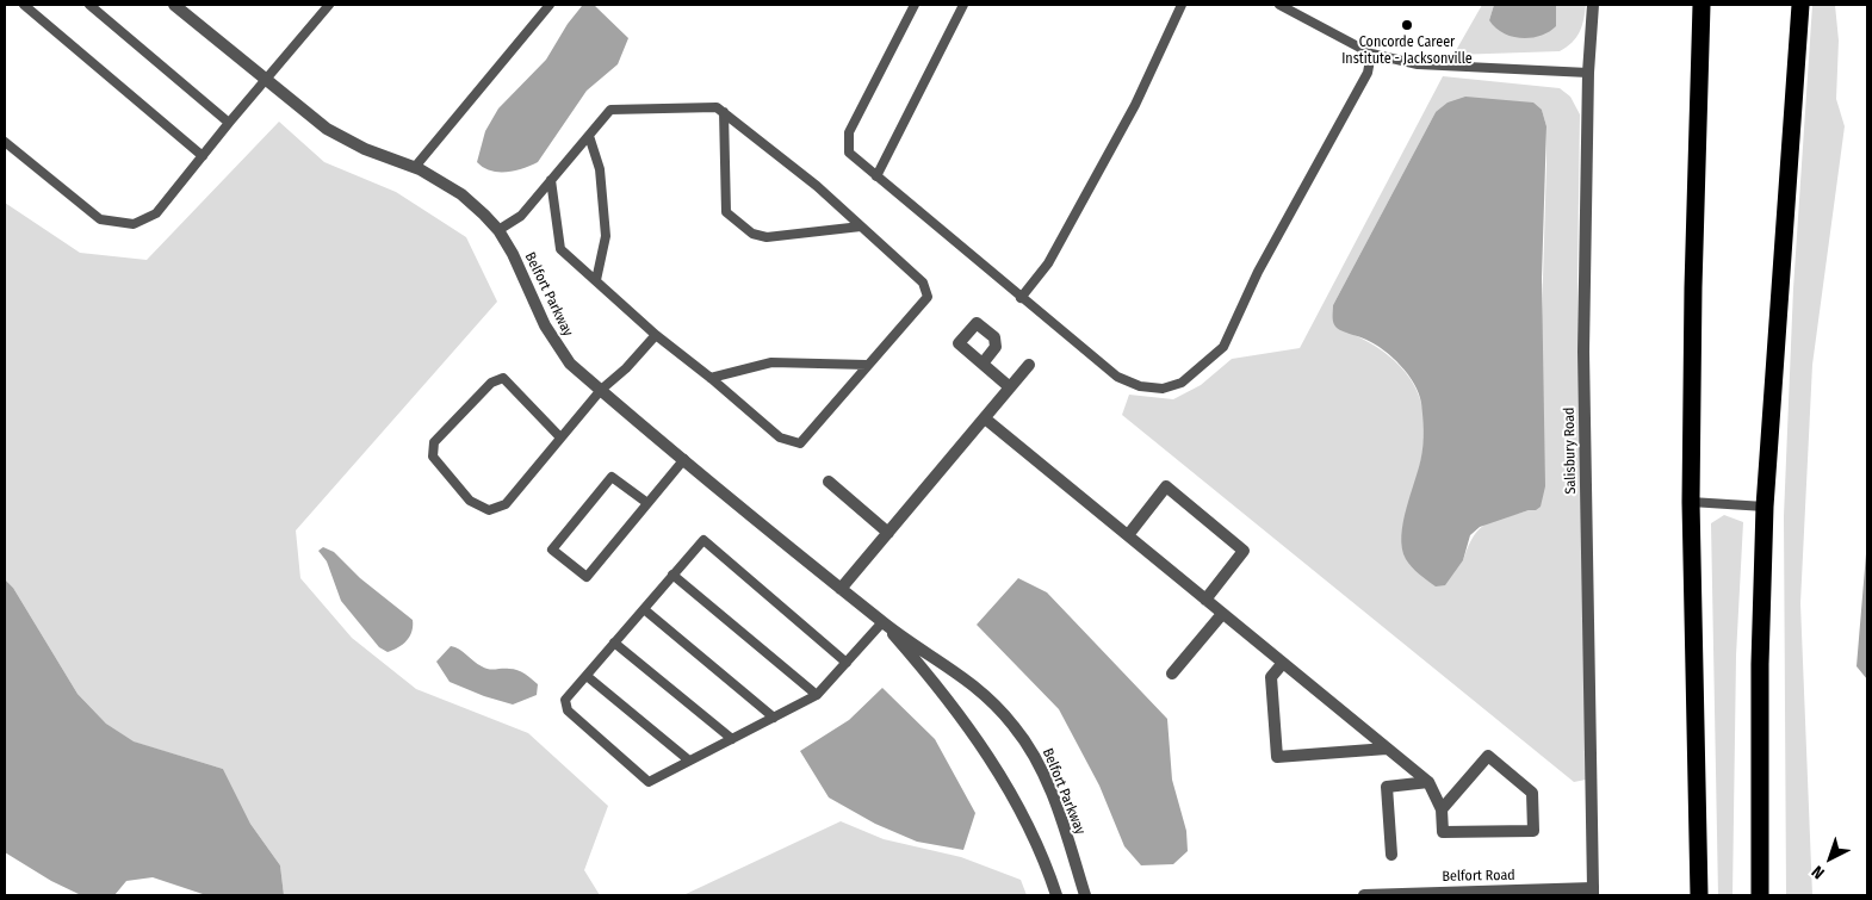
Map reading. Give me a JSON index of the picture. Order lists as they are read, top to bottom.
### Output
{
  "streets": {
    "street": ["Belfort Parkway", "Salisbury Road", "Belfort Road"]
  },
  "crossings": [
    ["Salisbury Road", "Belfort Road"]
  ],
  "places": ["Concorde Career Institute - Jacksonville"],
  "north": "bottom left"
}
